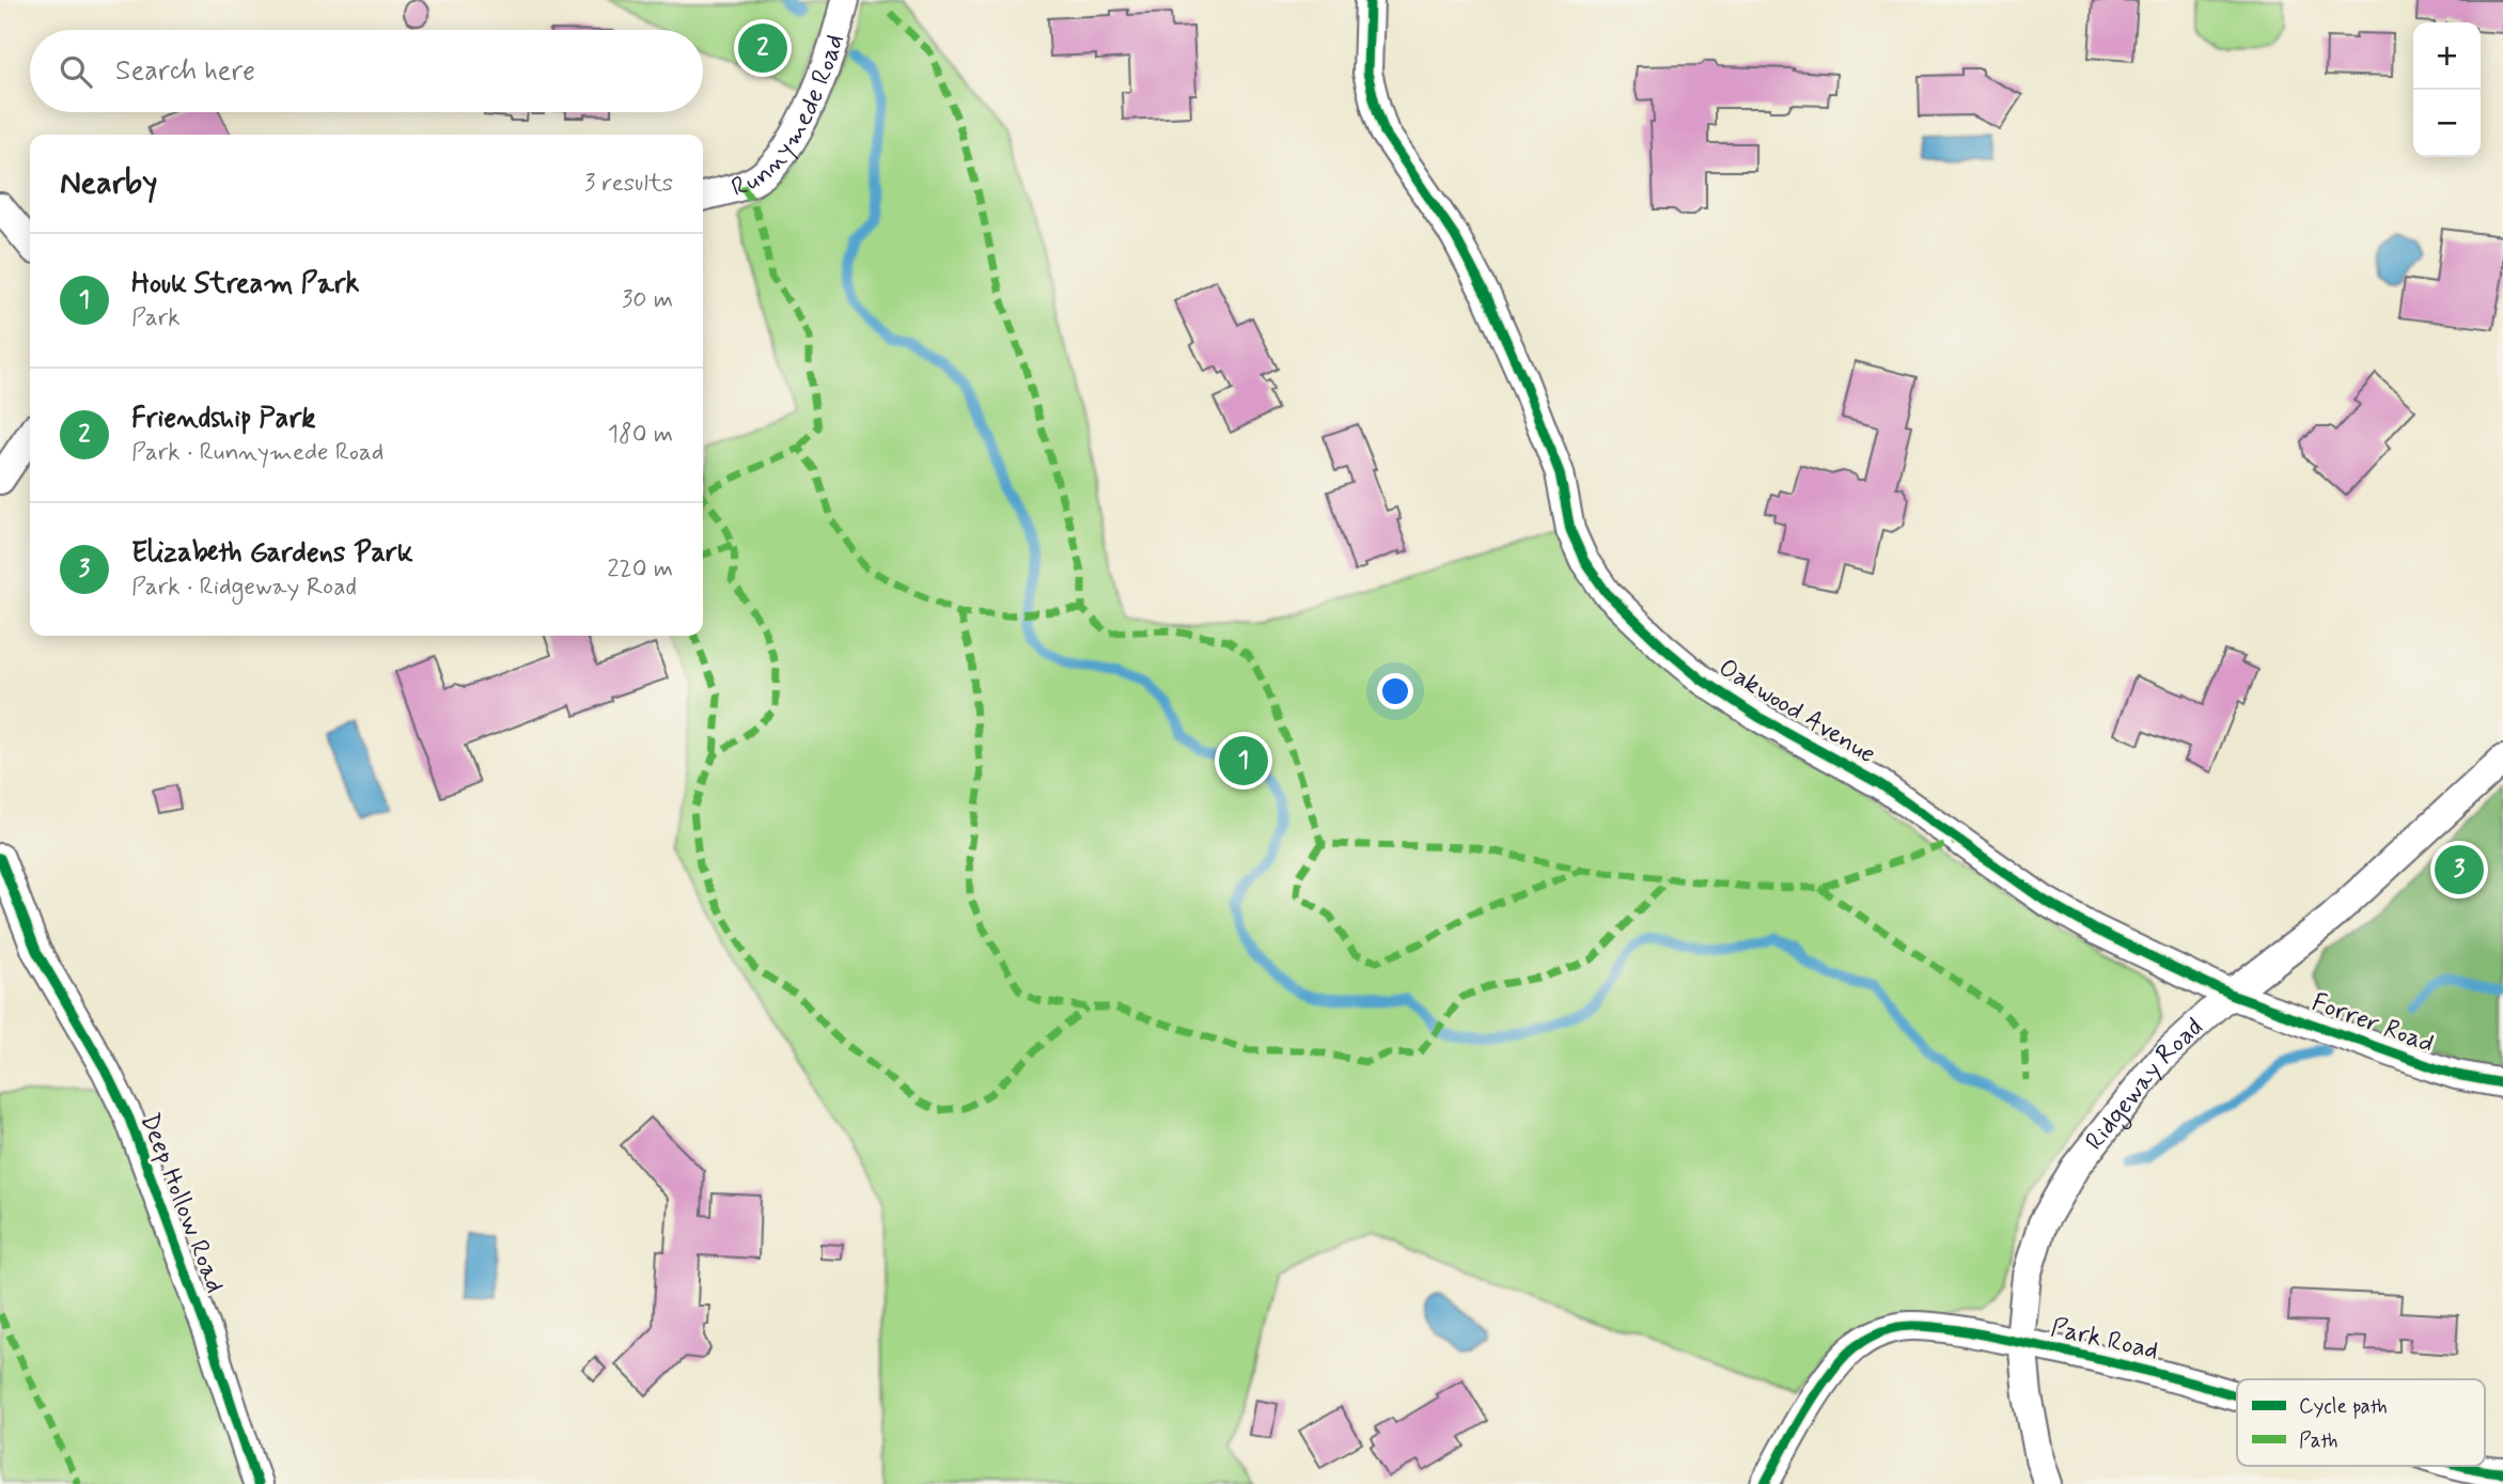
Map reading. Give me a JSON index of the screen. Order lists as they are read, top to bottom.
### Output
{
  "streets": {
    "street": [
      "Runnymede Road",
      "Oakwood Avenue",
      "Forrer Road",
      "Ridgeway Road",
      "Deep Hollow Road",
      "Park Road"
    ]
  },
  "crossings": [
    ["Oakwood Avenue", "Forrer Road"],
    ["Oakwood Avenue", "Ridgeway Road"],
    ["Forrer Road", "Ridgeway Road"],
    ["Ridgeway Road", "Park Road"]
  ],
  "legend": ["Cycle path", "Path"],
  "page": {
    "pins": ["2", "1", "3"],
    "map_buttons": ["+", "−"],
    "search": "Search here",
    "heading": ["Nearby", "3 results"],
    "list": [
      {
        "mark": "1",
        "name": "Houk Stream Park",
        "note": "Park",
        "value": "30 m"
      },
      {
        "mark": "2",
        "name": "Friendship Park",
        "note": "Park · Runnymede Road",
        "value": "180 m"
      },
      {
        "mark": "3",
        "name": "Elizabeth Gardens Park",
        "note": "Park · Ridgeway Road",
        "value": "220 m"
      }
    ]
  }
}
